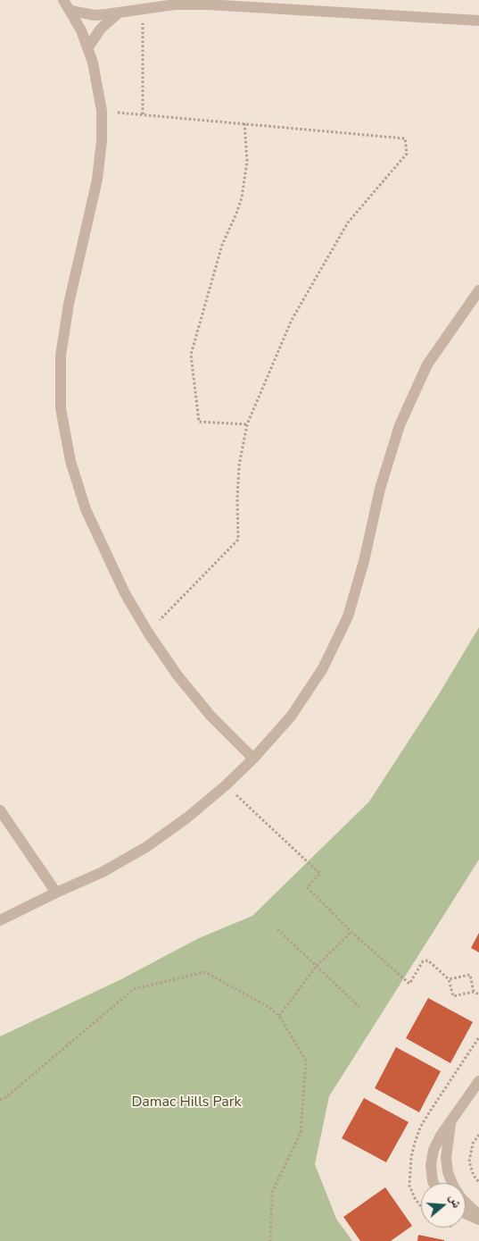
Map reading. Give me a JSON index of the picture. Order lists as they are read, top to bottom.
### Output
{
  "parks": ["Damac Hills Park"],
  "north": "right"
}
